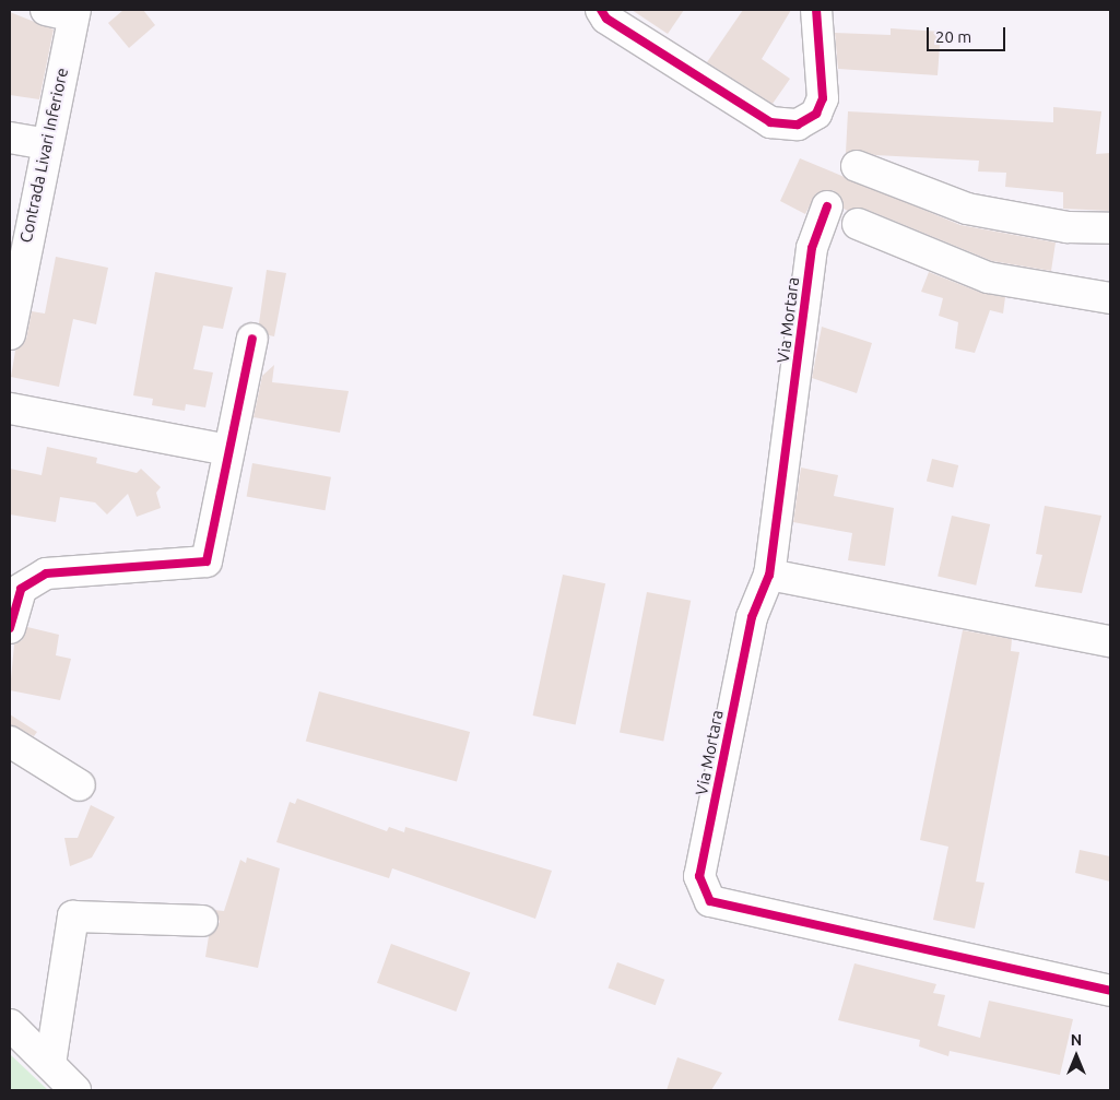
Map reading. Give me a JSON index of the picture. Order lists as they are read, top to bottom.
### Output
{
  "streets": {
    "street": ["Contrada Livari Inferiore", "Via Mortara"]
  },
  "scale_bar": "20 m",
  "north": "top"
}
